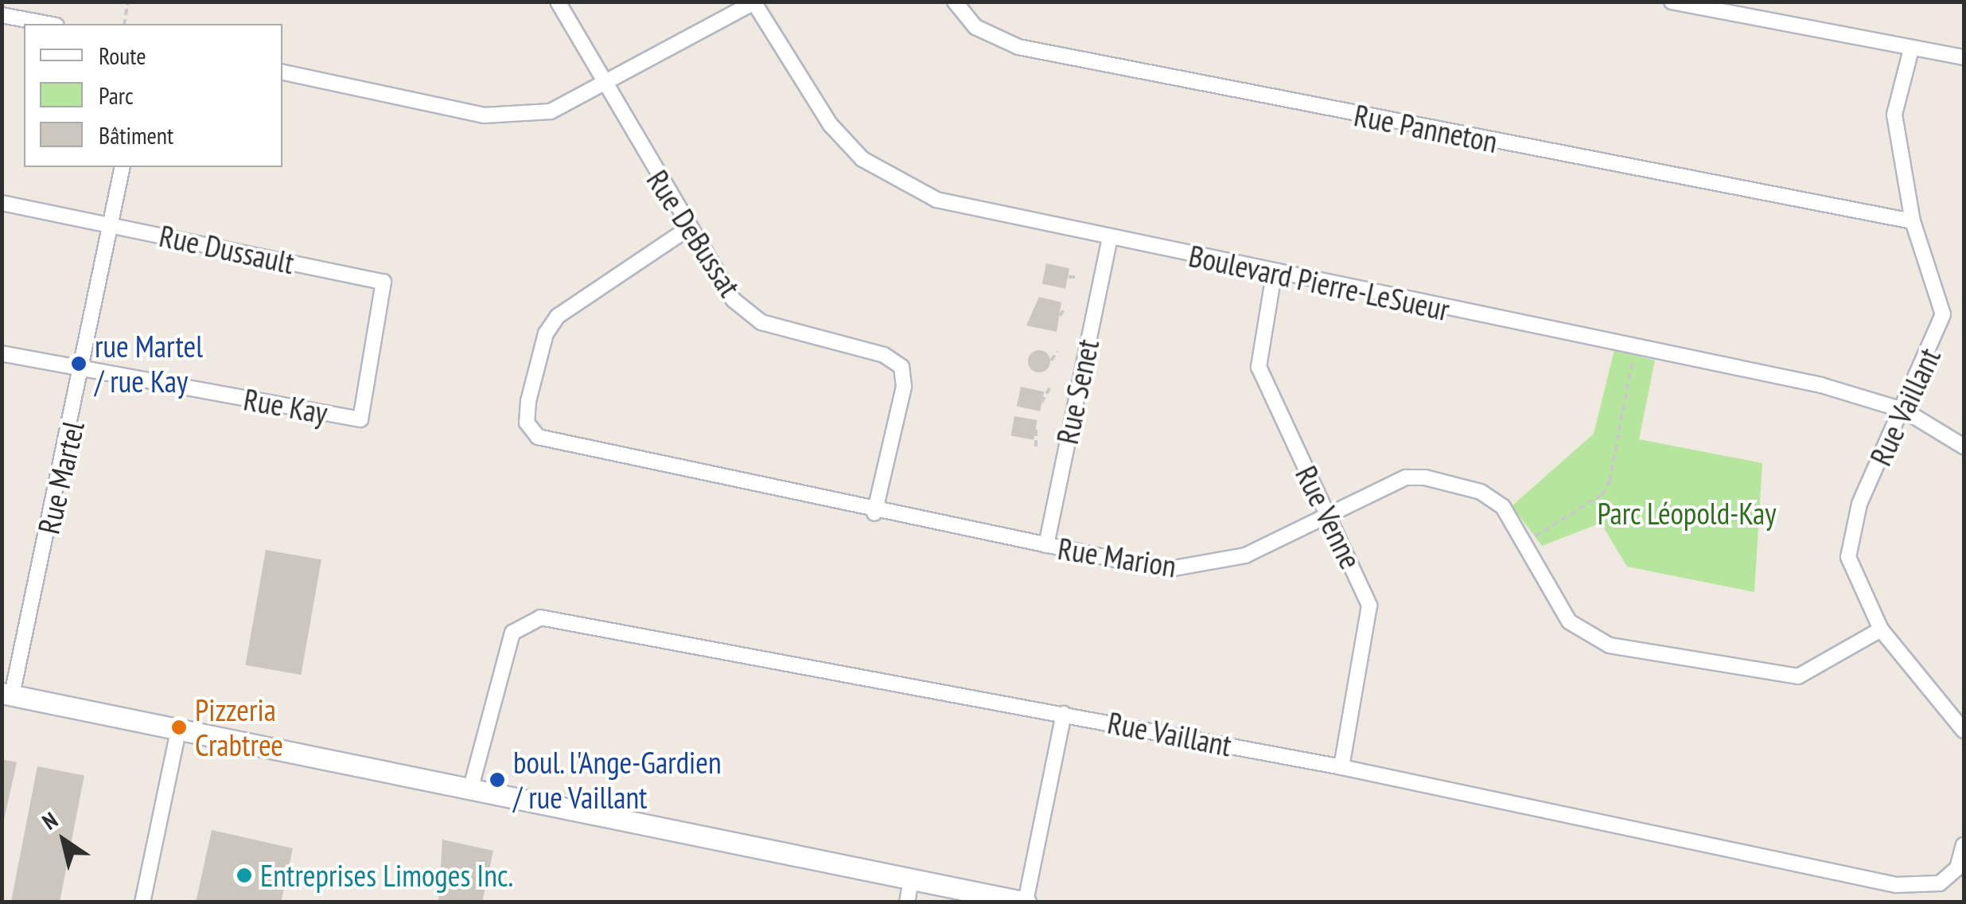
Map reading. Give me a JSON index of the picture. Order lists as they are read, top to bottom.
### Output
{
  "streets": {
    "street": [
      "Rue Panneton",
      "Rue DeBussat",
      "Rue Dussault",
      "Boulevard Pierre-LeSueur",
      "Rue Senet",
      "Rue Kay",
      "Rue Vaillant",
      "Rue Martel",
      "Rue Venne",
      "Rue Marion"
    ]
  },
  "crossings": [
    ["Rue Panneton", "Rue Vaillant"],
    ["Rue DeBussat", "Rue Marion"],
    ["Rue Dussault", "Rue Kay"],
    ["Rue Dussault", "Rue Martel"],
    ["Boulevard Pierre-LeSueur", "Rue Senet"],
    ["Boulevard Pierre-LeSueur", "Rue Vaillant"],
    ["Boulevard Pierre-LeSueur", "Rue Venne"],
    ["Rue Senet", "Rue Marion"],
    ["Rue Kay", "Rue Martel"],
    ["Rue Vaillant", "Rue Venne"],
    ["Rue Vaillant", "Rue Marion"],
    ["Rue Venne", "Rue Marion"]
  ],
  "parks": ["Parc Léopold-Kay"],
  "places": [
    "rue Martel / rue Kay",
    "Pizzeria Crabtree",
    "boul. l'Ange-Gardien / rue Vaillant",
    "Entreprises Limoges Inc."
  ],
  "legend": ["Route", "Parc", "Bâtiment"],
  "north": "top left"
}
